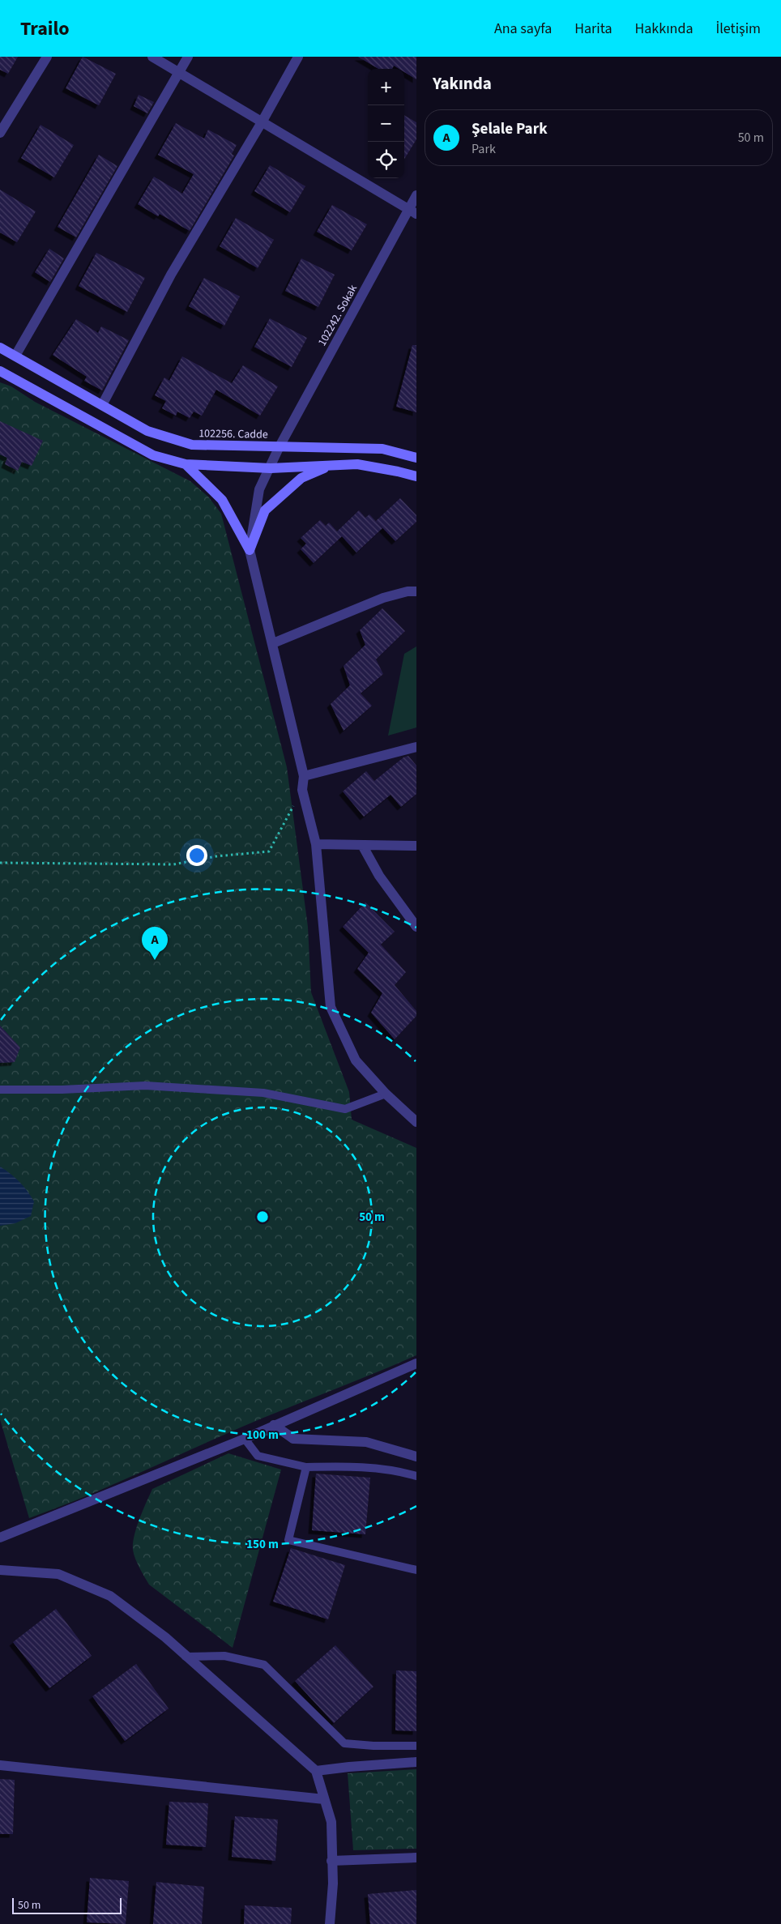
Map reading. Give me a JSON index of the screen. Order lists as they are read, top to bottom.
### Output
{
  "streets": {
    "street": ["102242. Sokak", "102256. Cadde"]
  },
  "crossings": [
    ["102242. Sokak", "102256. Cadde"]
  ],
  "scale_bar": "50 m",
  "page": {
    "header": "Trailo",
    "nav": [
      "Ana sayfa",
      "Harita",
      "Hakkında",
      "İletişim"
    ],
    "heading": "Yakında",
    "map_buttons": ["+", "−"],
    "list": [
      {
        "mark": "A",
        "name": "Şelale Park",
        "note": "Park",
        "value": "50 m"
      }
    ],
    "pins": "A",
    "scale": "50 m"
  },
  "rings": ["50 m", "100 m", "150 m"]
}
